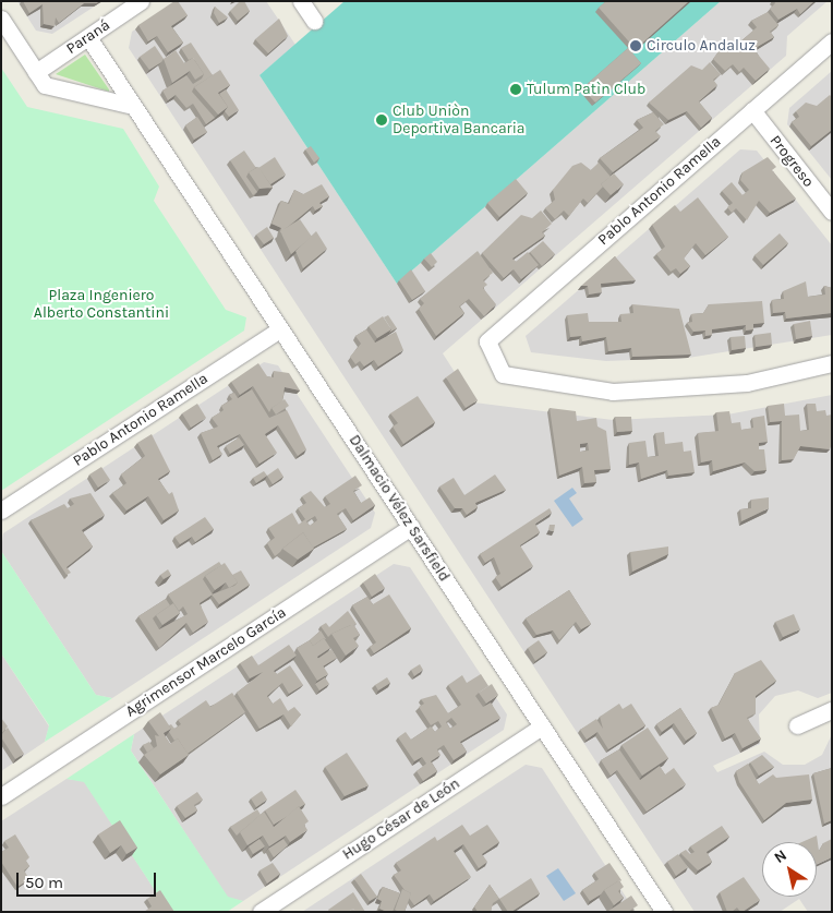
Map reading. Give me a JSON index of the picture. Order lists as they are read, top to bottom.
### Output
{
  "streets": {
    "street": [
      "Paraná",
      "Progreso",
      "Pablo Antonio Ramella",
      "Dalmacio Vélez Sarsfield",
      "Agrimensor Marcelo García",
      "Hugo César de León"
    ]
  },
  "crossings": [
    ["Paraná", "Dalmacio Vélez Sarsfield"],
    ["Progreso", "Pablo Antonio Ramella"],
    ["Pablo Antonio Ramella", "Dalmacio Vélez Sarsfield"],
    ["Dalmacio Vélez Sarsfield", "Agrimensor Marcelo García"],
    ["Dalmacio Vélez Sarsfield", "Hugo César de León"]
  ],
  "parks": ["Plaza Ingeniero Alberto Constantini"],
  "places": ["Circulo Andaluz", "Tulum Patìn Club", "Club Uniòn Deportiva Bancaria"],
  "scale_bar": "50 m",
  "north": "top left"
}
